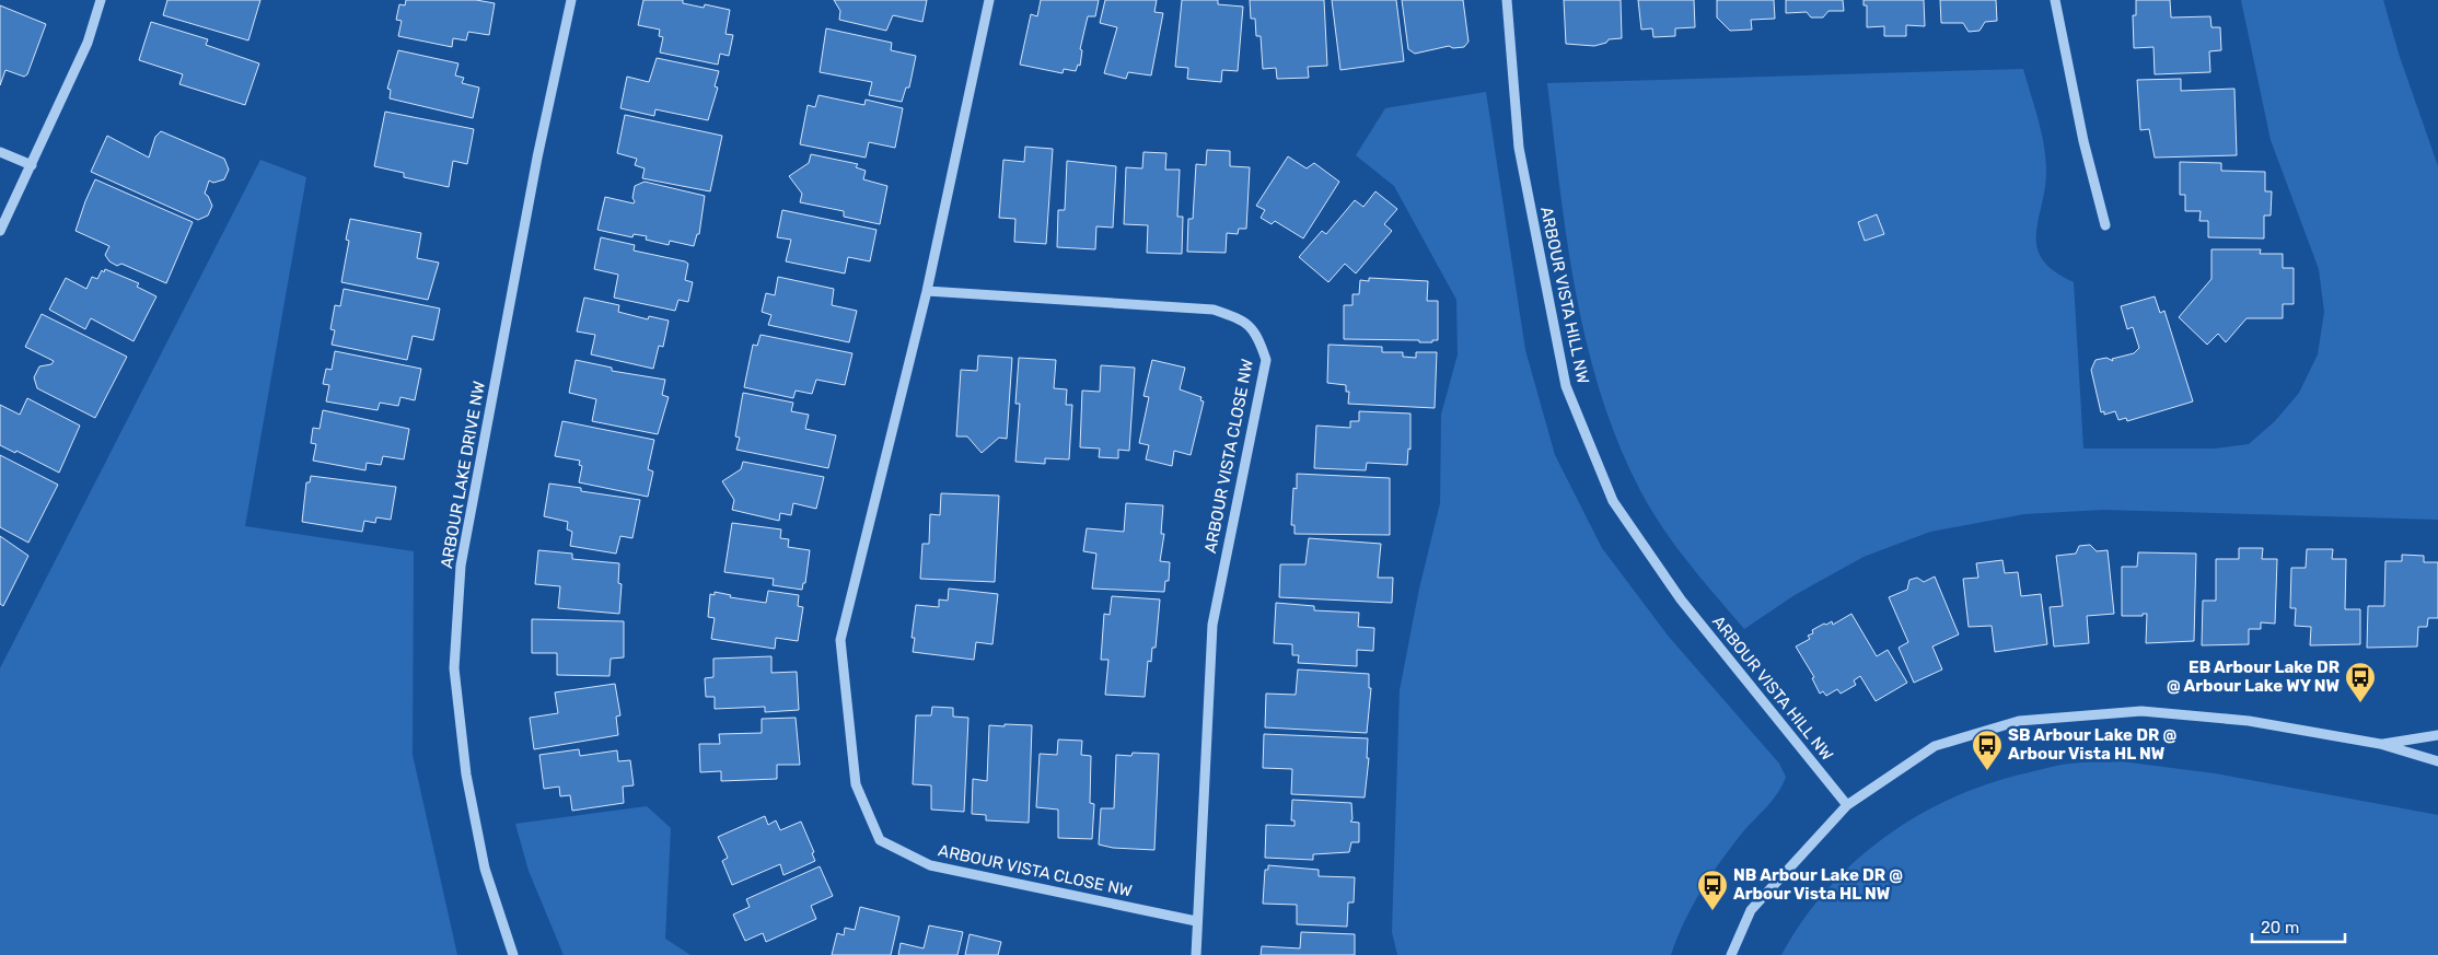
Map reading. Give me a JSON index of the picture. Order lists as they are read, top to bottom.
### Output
{
  "streets": {
    "street": ["ARBOUR VISTA HILL NW", "ARBOUR VISTA CLOSE NW", "ARBOUR LAKE DRIVE NW"]
  },
  "places": {
    "bus stop": ["EB Arbour Lake DR @ Arbour Lake WY NW", "SB Arbour Lake DR @ Arbour Vista HL NW", "NB Arbour Lake DR @ Arbour Vista HL NW"]
  },
  "scale_bar": "20 m"
}
